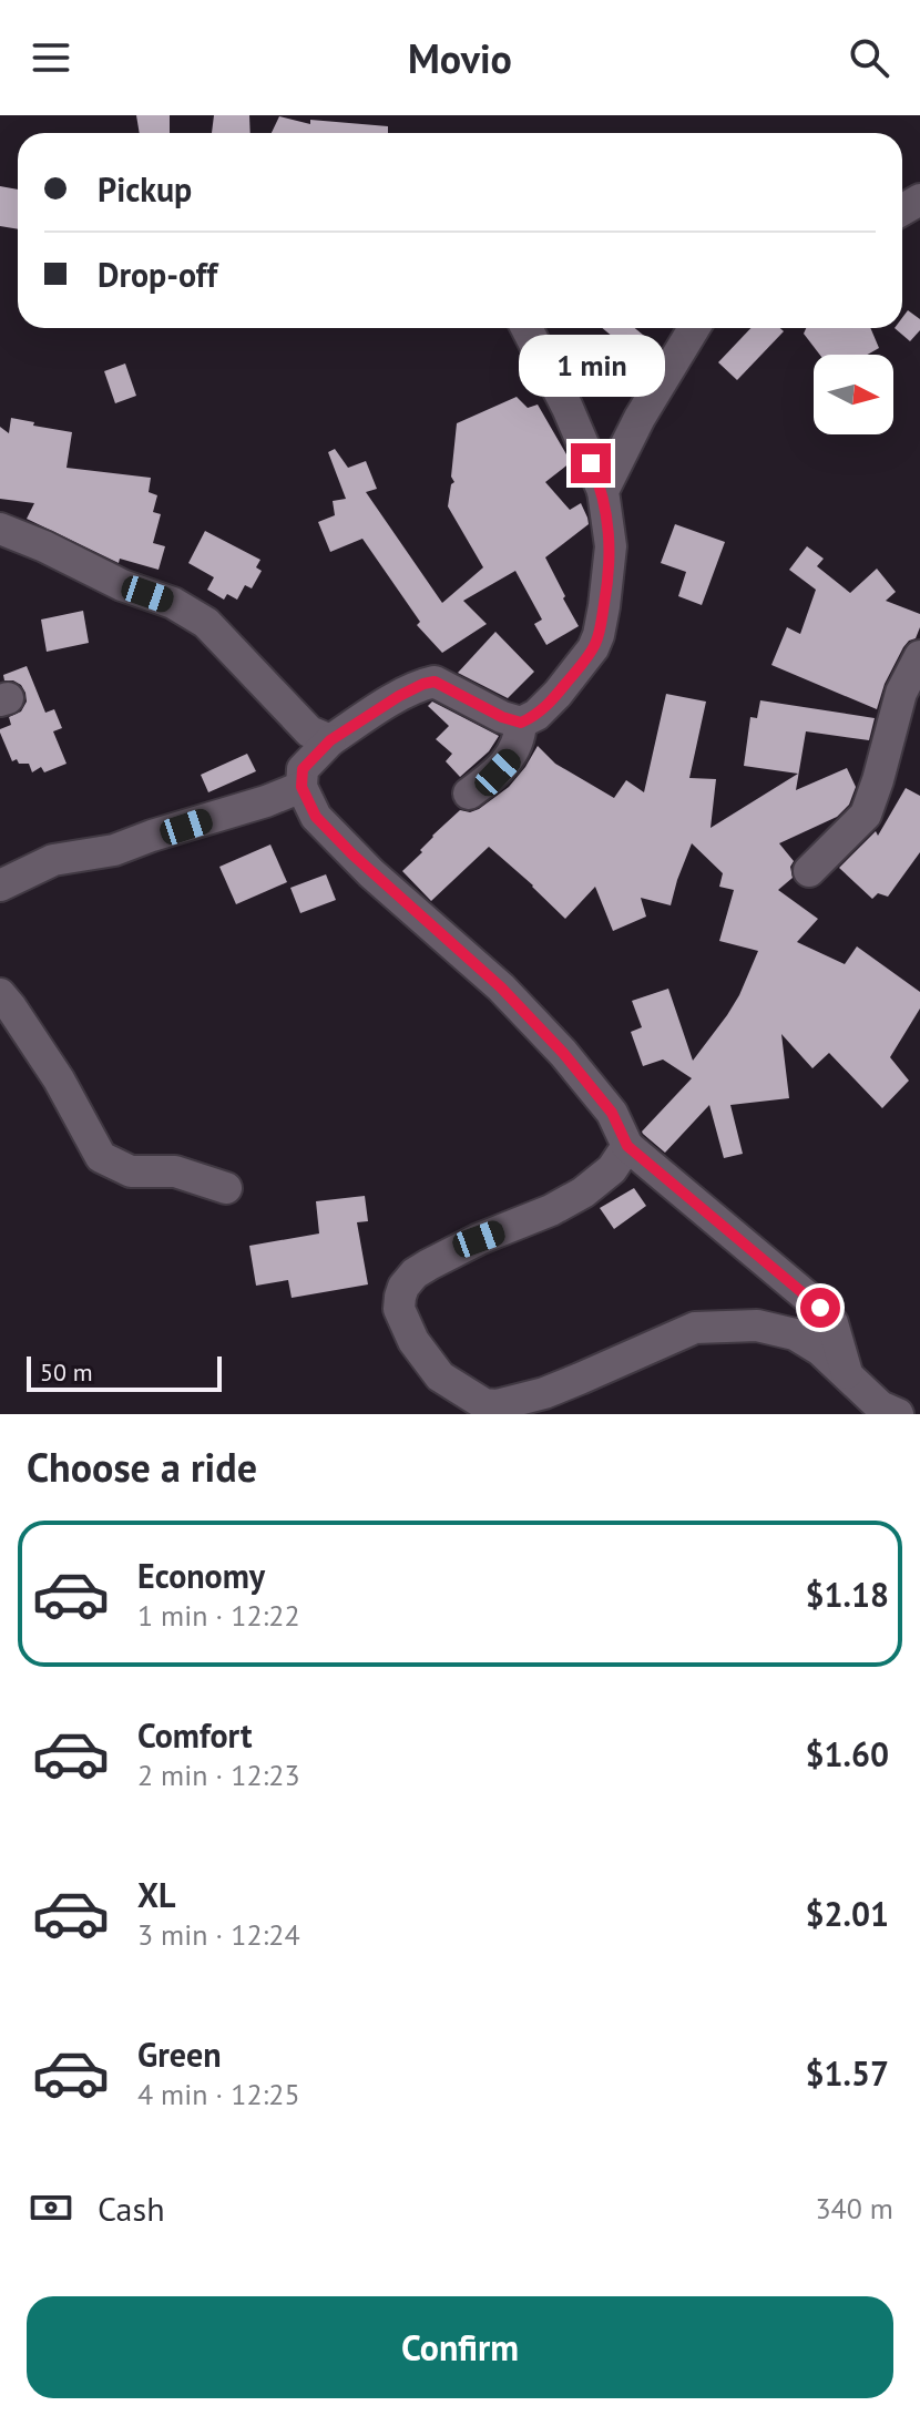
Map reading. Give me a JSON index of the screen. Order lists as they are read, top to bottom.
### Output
{
  "scale_bar": "50 m",
  "north": "right",
  "page": {
    "header": "Movio",
    "banner": ["Pickup", "Drop-off"],
    "bubble": "1 min",
    "scale": "50 m",
    "heading": "Choose a ride",
    "list": [
      {
        "name": "Economy",
        "note": "1 min · 12:22",
        "value": "$1.18"
      },
      {
        "name": "Comfort",
        "note": "2 min · 12:23",
        "value": "$1.60"
      },
      {
        "name": "XL",
        "note": "3 min · 12:24",
        "value": "$2.01"
      },
      {
        "name": "Green",
        "note": "4 min · 12:25",
        "value": "$1.57"
      }
    ],
    "pay": ["Cash", "340 m"],
    "buttons": "Confirm"
  }
}
